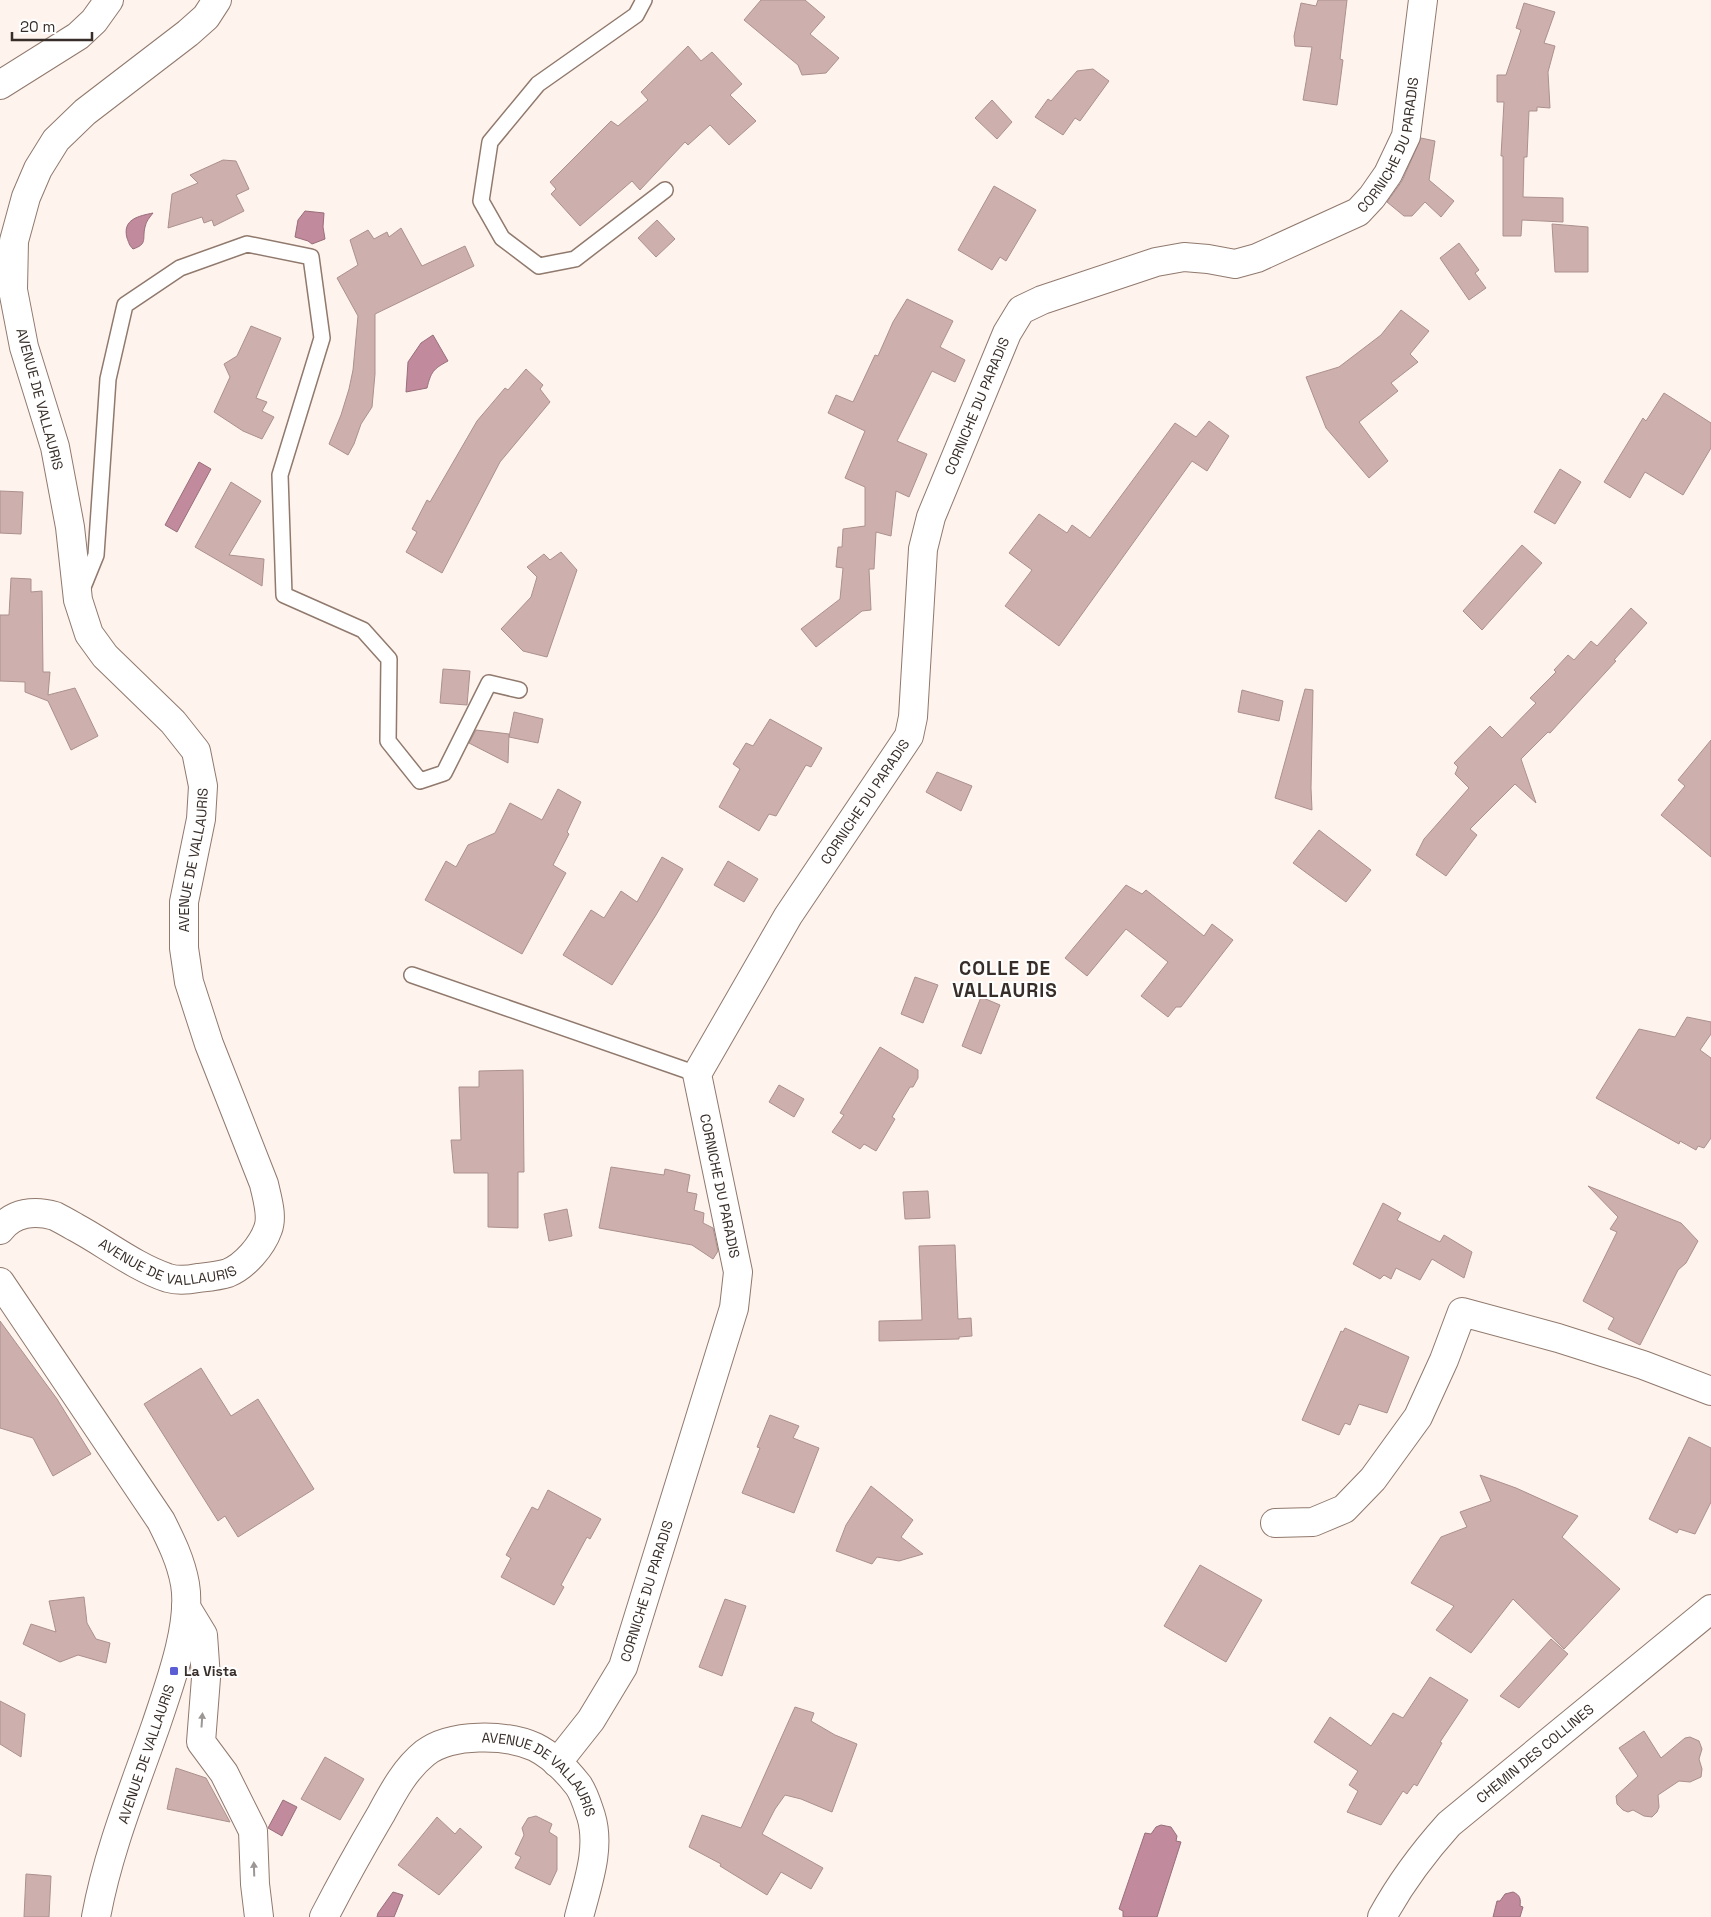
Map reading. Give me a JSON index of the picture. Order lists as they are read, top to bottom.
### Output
{
  "streets": {
    "street": ["CORNICHE DU PARADIS", "AVENUE DE VALLAURIS", "CHEMIN DES COLLINES"]
  },
  "crossings": [
    ["CORNICHE DU PARADIS", "AVENUE DE VALLAURIS"]
  ],
  "districts": ["COLLE DE VALLAURIS"],
  "places": {
    "transit": ["La Vista"]
  },
  "scale_bar": "20 m"
}
